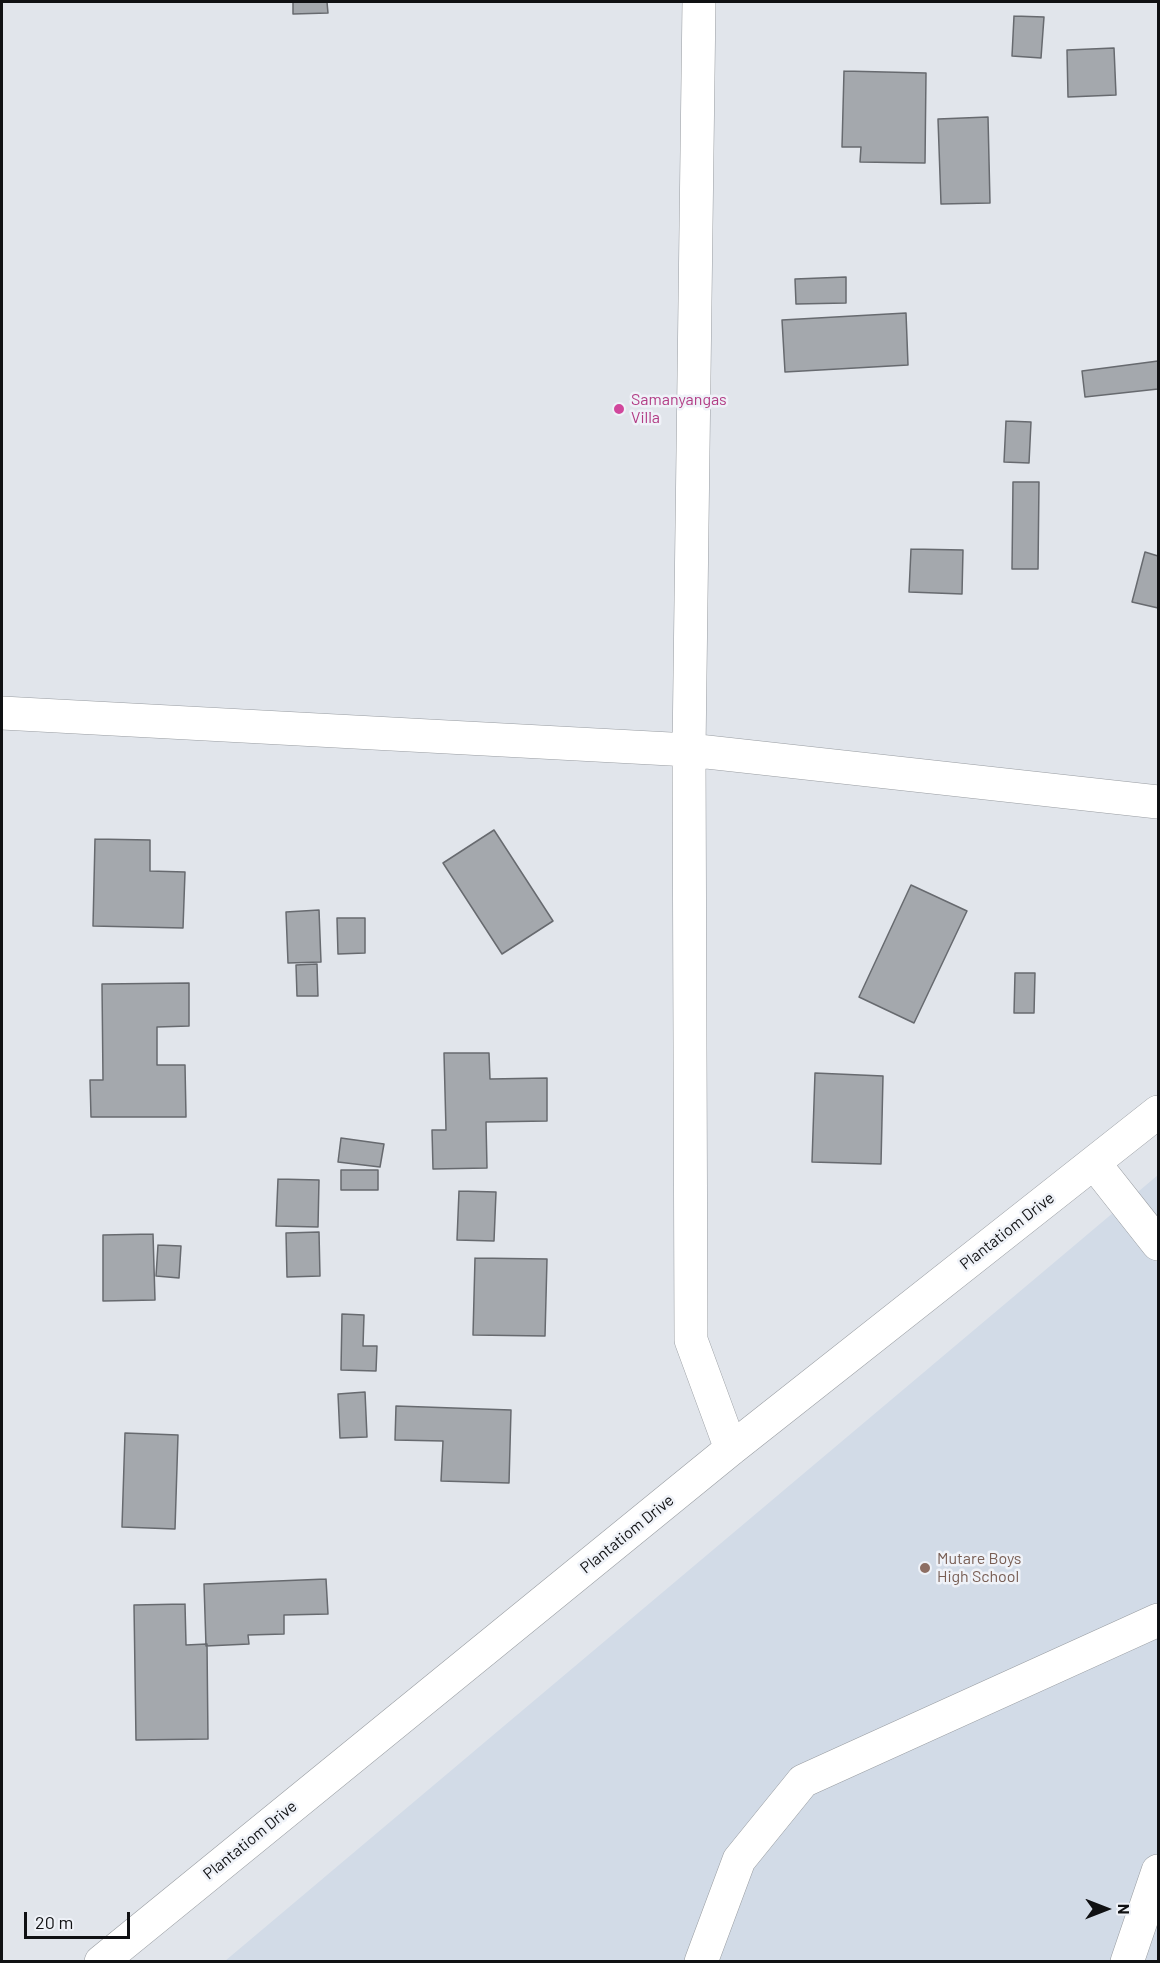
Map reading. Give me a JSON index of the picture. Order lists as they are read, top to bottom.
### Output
{
  "streets": {
    "street": ["Plantatiom Drive"]
  },
  "places": ["Samanyangas Villa", "Mutare Boys High School"],
  "scale_bar": "20 m",
  "north": "right"
}
